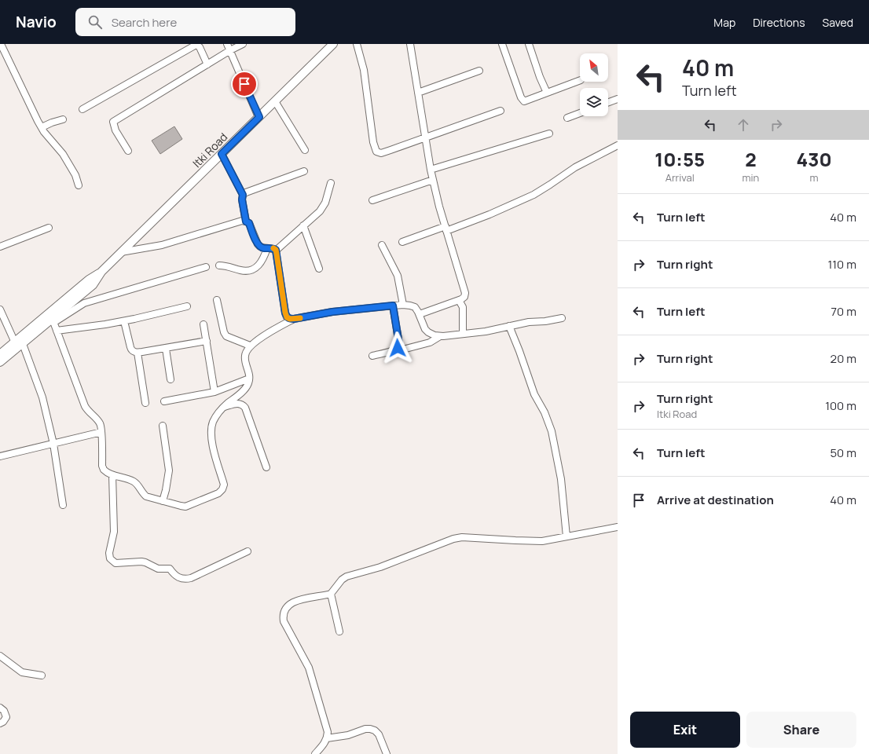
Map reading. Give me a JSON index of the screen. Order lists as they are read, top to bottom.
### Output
{
  "streets": {
    "street": ["Itki Road"]
  },
  "north": "top left",
  "page": {
    "header": "Navio",
    "search": "Search here",
    "nav": ["Map", "Directions", "Saved"],
    "turn": ["40 m", "Turn left"],
    "eta": [
      "10:55",
      "Arrival",
      "2",
      "min",
      "430",
      "m"
    ],
    "list": [
      {
        "name": "Turn left",
        "value": "40 m"
      },
      {
        "name": "Turn right",
        "value": "110 m"
      },
      {
        "name": "Turn left",
        "value": "70 m"
      },
      {
        "name": "Turn right",
        "value": "20 m"
      },
      {
        "name": "Turn right",
        "note": "Itki Road",
        "value": "100 m"
      },
      {
        "name": "Turn left",
        "value": "50 m"
      },
      {
        "name": "Arrive at destination",
        "value": "40 m"
      }
    ],
    "buttons": ["Exit", "Share"]
  }
}
